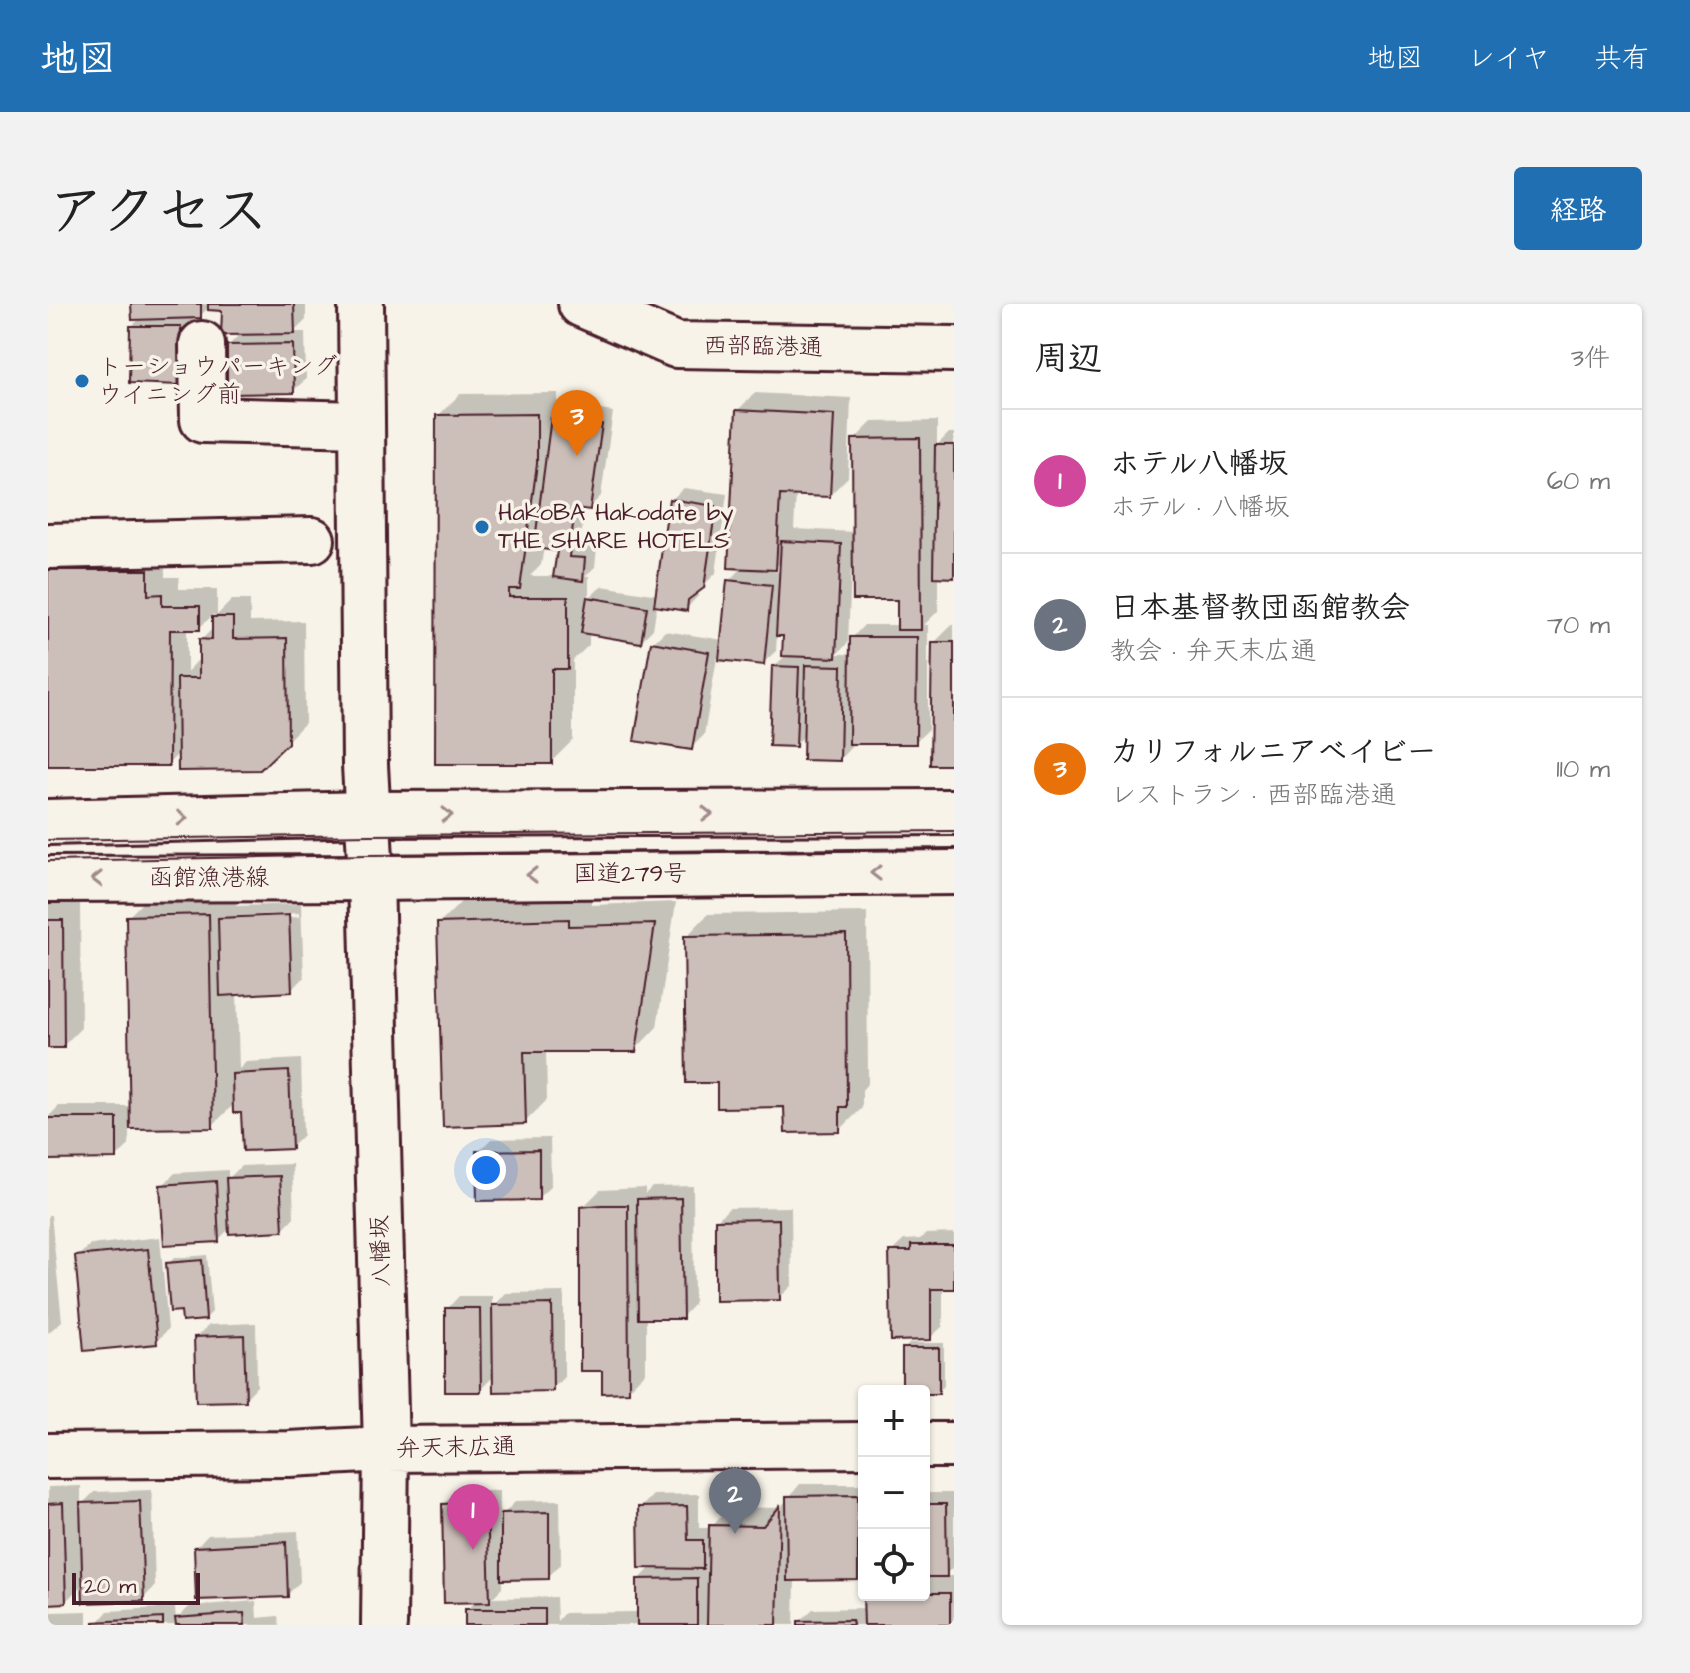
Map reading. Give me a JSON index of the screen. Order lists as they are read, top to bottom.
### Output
{
  "streets": {
    "main road": [
      "西部臨港通",
      "国道279号",
      "函館漁港線",
      "八幡坂",
      "弁天末広通"
    ]
  },
  "crossings": [
    ["国道279号", "函館漁港線"],
    ["国道279号", "八幡坂"],
    ["函館漁港線", "八幡坂"],
    ["八幡坂", "弁天末広通"]
  ],
  "places": ["トーショウパーキング ウイニング前", "HakoBA Hakodate by THE SHARE HOTELS"],
  "scale_bar": "20 m",
  "page": {
    "header": "地図",
    "nav": ["地図", "レイヤ", "共有"],
    "title": "アクセス",
    "buttons": "経路",
    "heading": ["周辺", "3件"],
    "pins": ["3", "2", "1"],
    "list": [
      {
        "mark": "1",
        "name": "ホテル八幡坂",
        "note": "ホテル · 八幡坂",
        "value": "60 m"
      },
      {
        "mark": "2",
        "name": "日本基督教団函館教会",
        "note": "教会 · 弁天末広通",
        "value": "70 m"
      },
      {
        "mark": "3",
        "name": "カリフォルニアべイビー",
        "note": "レストラン · 西部臨港通",
        "value": "110 m"
      }
    ],
    "map_buttons": ["+", "−"],
    "scale": "20 m"
  }
}
